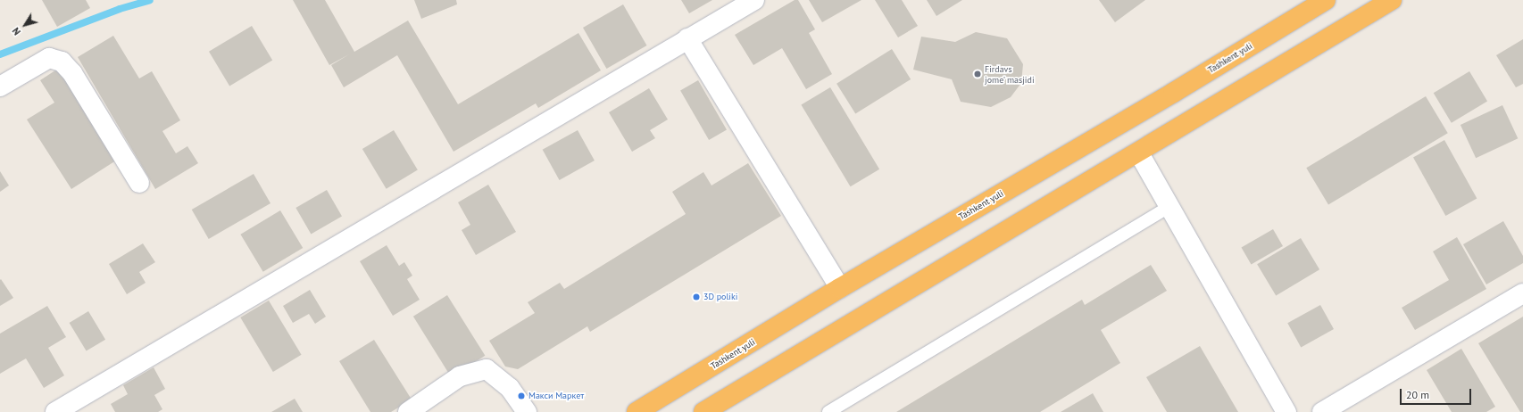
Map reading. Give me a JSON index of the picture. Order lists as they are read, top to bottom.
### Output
{
  "streets": {
    "highway": ["Tashkent yuli"]
  },
  "places": ["Firdavs jome’ masjidi", "3D poliki", "Макси Маркет"],
  "scale_bar": "20 m",
  "north": "bottom left"
}
